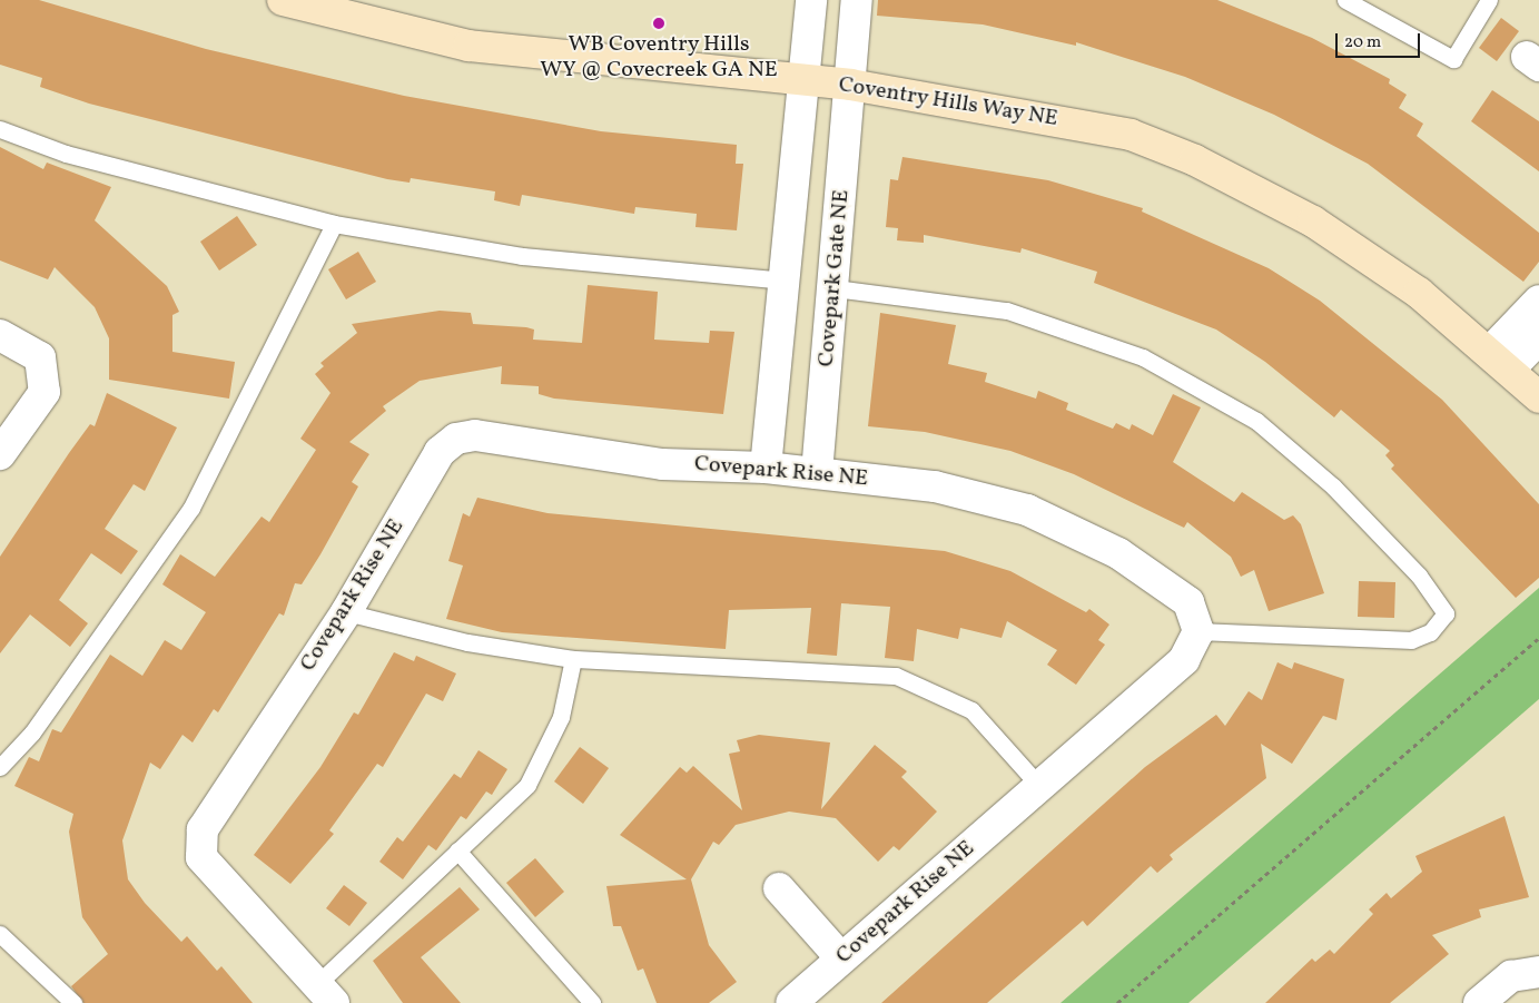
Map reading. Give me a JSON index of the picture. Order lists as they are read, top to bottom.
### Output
{
  "streets": {
    "street": ["Coventry Hills Way NE", "Covepark Gate NE", "Covepark Rise NE"]
  },
  "crossings": [
    ["Coventry Hills Way NE", "Covepark Gate NE"],
    ["Covepark Gate NE", "Covepark Rise NE"]
  ],
  "places": ["WB Coventry Hills WY @ Covecreek GA NE"],
  "scale_bar": "20 m"
}
